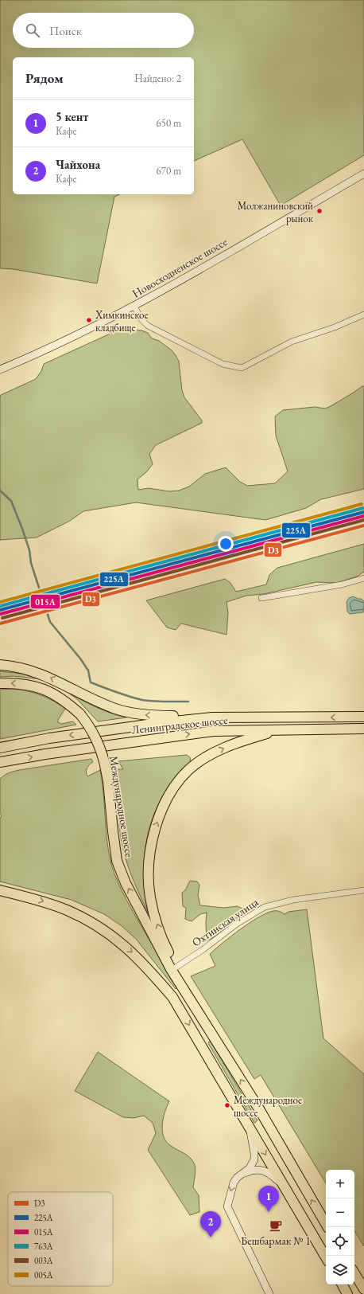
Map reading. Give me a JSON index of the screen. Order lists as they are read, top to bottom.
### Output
{
  "streets": {
    "highway": ["Ленинградское шоссе", "Международное шоссе"],
    "main road": ["Новосходненское шоссе"],
    "street": ["Охтинская улица"]
  },
  "places": {
    "other": ["Молжаниновский рынок", "Химкинское кладбище", "Международное шоссе"],
    "cafe": ["Бешбармак № 1"]
  },
  "lines": [
    "transit line 005А",
    "transit line 763А",
    "transit line 225А",
    "transit line 015А",
    "transit line 003А",
    "transit line D3"
  ],
  "legend": [
    "D3",
    "225А",
    "015А",
    "763А",
    "003А",
    "005А"
  ],
  "page": {
    "search": "Поиск",
    "heading": ["Рядом", "Найдено: 2"],
    "list": [
      {
        "mark": "1",
        "name": "5 кент",
        "note": "Кафе",
        "value": "650 m"
      },
      {
        "mark": "2",
        "name": "Чайхона",
        "note": "Кафе",
        "value": "670 m"
      }
    ],
    "map_buttons": ["+", "−"],
    "pins": ["1", "2"]
  }
}
